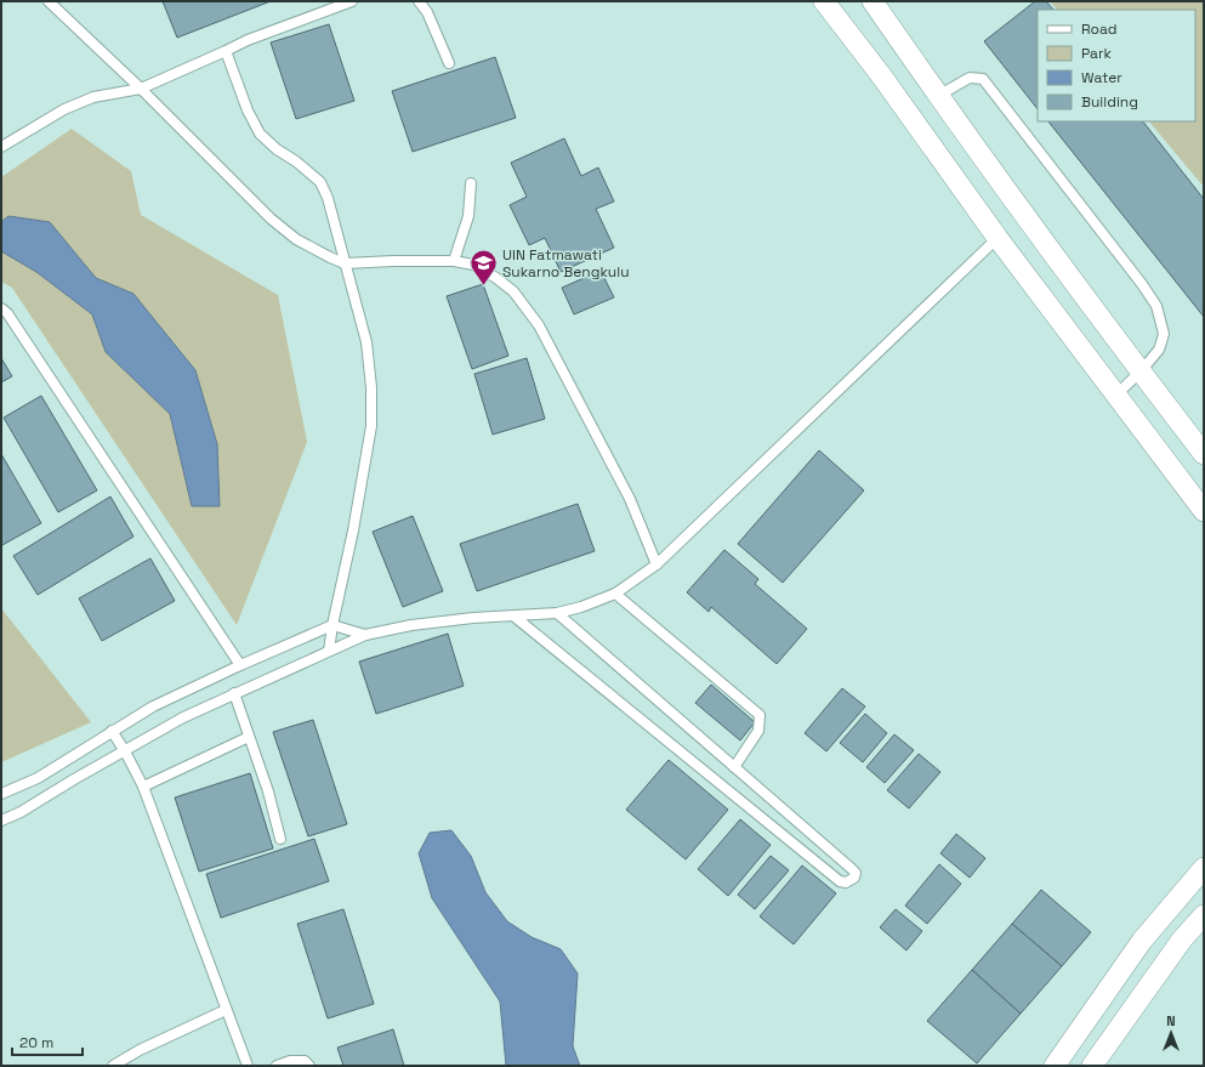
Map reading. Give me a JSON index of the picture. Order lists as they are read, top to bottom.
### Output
{
  "places": {
    "school or university": ["UIN Fatmawati Sukarno Bengkulu"]
  },
  "legend": [
    "Road",
    "Park",
    "Water",
    "Building"
  ],
  "scale_bar": "20 m",
  "north": "top"
}
